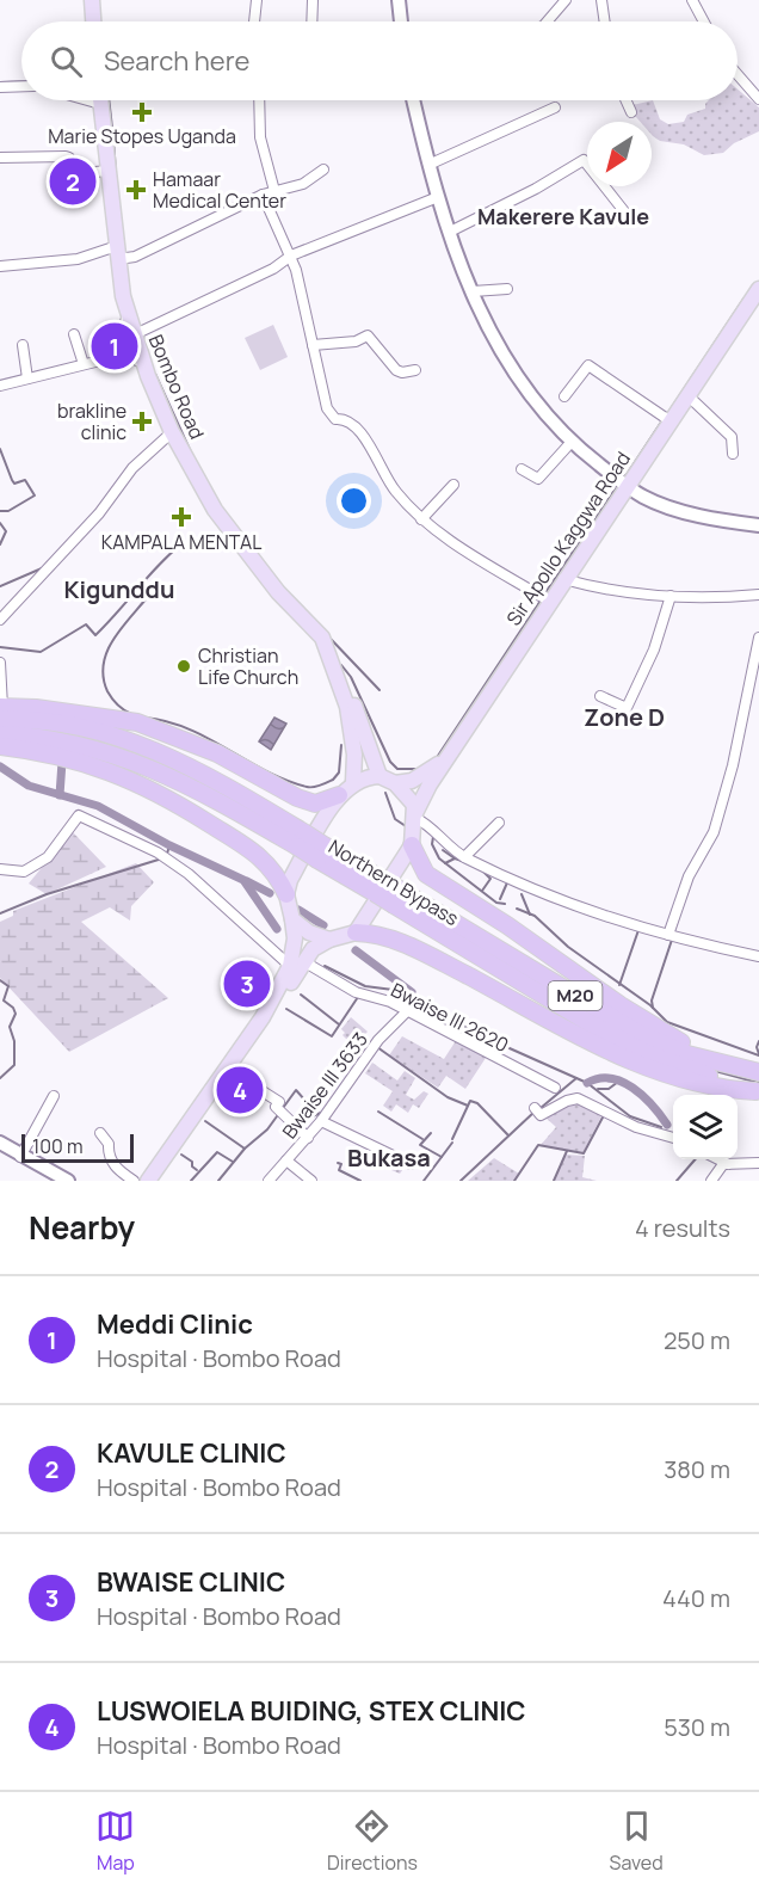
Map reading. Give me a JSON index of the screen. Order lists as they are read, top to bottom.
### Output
{
  "streets": {
    "highway": ["Northern Bypass", "M20"],
    "main road": ["Bombo Road", "Sir Apollo Kaggwa Road"],
    "street": ["Bwaise III 2620", "Bwaise III 3633"]
  },
  "crossings": [
    ["Bwaise III 2620", "Bwaise III 3633"]
  ],
  "districts": [
    "Makerere Kavule",
    "Kigunddu",
    "Zone D",
    "Bukasa"
  ],
  "places": {
    "health": [
      "Marie Stopes Uganda",
      "Hamaar Medical Center",
      "brakline clinic",
      "KAMPALA MENTAL"
    ],
    "other": ["Christian Life Church"]
  },
  "scale_bar": "100 m",
  "north": "bottom left",
  "page": {
    "search": "Search here",
    "pins": [
      "2",
      "1",
      "3",
      "4"
    ],
    "scale": "100 m",
    "heading": ["Nearby", "4 results"],
    "list": [
      {
        "mark": "1",
        "name": "Meddi Clinic",
        "note": "Hospital · Bombo Road",
        "value": "250 m"
      },
      {
        "mark": "2",
        "name": "KAVULE CLINIC",
        "note": "Hospital · Bombo Road",
        "value": "380 m"
      },
      {
        "mark": "3",
        "name": "BWAISE CLINIC",
        "note": "Hospital · Bombo Road",
        "value": "440 m"
      },
      {
        "mark": "4",
        "name": "LUSWOIELA BUIDING, STEX CLINIC",
        "note": "Hospital · Bombo Road",
        "value": "530 m"
      }
    ],
    "nav": ["Map", "Directions", "Saved"]
  }
}
